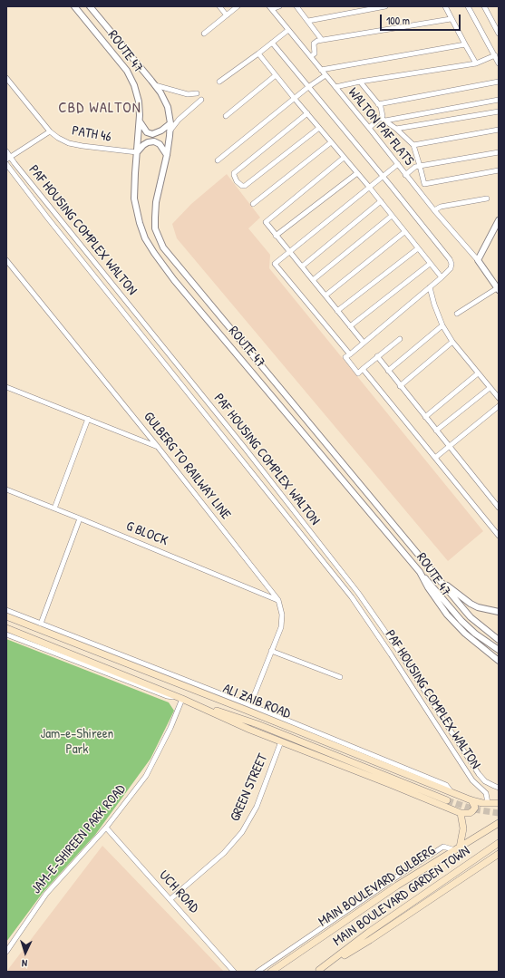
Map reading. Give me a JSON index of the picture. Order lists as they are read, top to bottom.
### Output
{
  "streets": {
    "main road": ["ALI ZAIB ROAD", "MAIN BOULEVARD GULBERG", "MAIN BOULEVARD GARDEN TOWN"],
    "street": [
      "ROUTE 47",
      "WALTON PAF FLATS",
      "PATH 46",
      "PAF HOUSING COMPLEX WALTON",
      "GULBERG TO RAILWAY LINE",
      "G BLOCK",
      "GREEN STREET",
      "JAM-E-SHIREEN PARK ROAD",
      "UCH ROAD"
    ]
  },
  "crossings": [
    ["ROUTE 47", "PATH 46"],
    ["PAF HOUSING COMPLEX WALTON", "ALI ZAIB ROAD"],
    ["GULBERG TO RAILWAY LINE", "G BLOCK"],
    ["ALI ZAIB ROAD", "GREEN STREET"],
    ["ALI ZAIB ROAD", "JAM-E-SHIREEN PARK ROAD"],
    ["GREEN STREET", "UCH ROAD"],
    ["JAM-E-SHIREEN PARK ROAD", "UCH ROAD"]
  ],
  "districts": ["CBD WALTON"],
  "parks": ["Jam-e-Shireen Park"],
  "scale_bar": "100 m",
  "north": "bottom"
}
